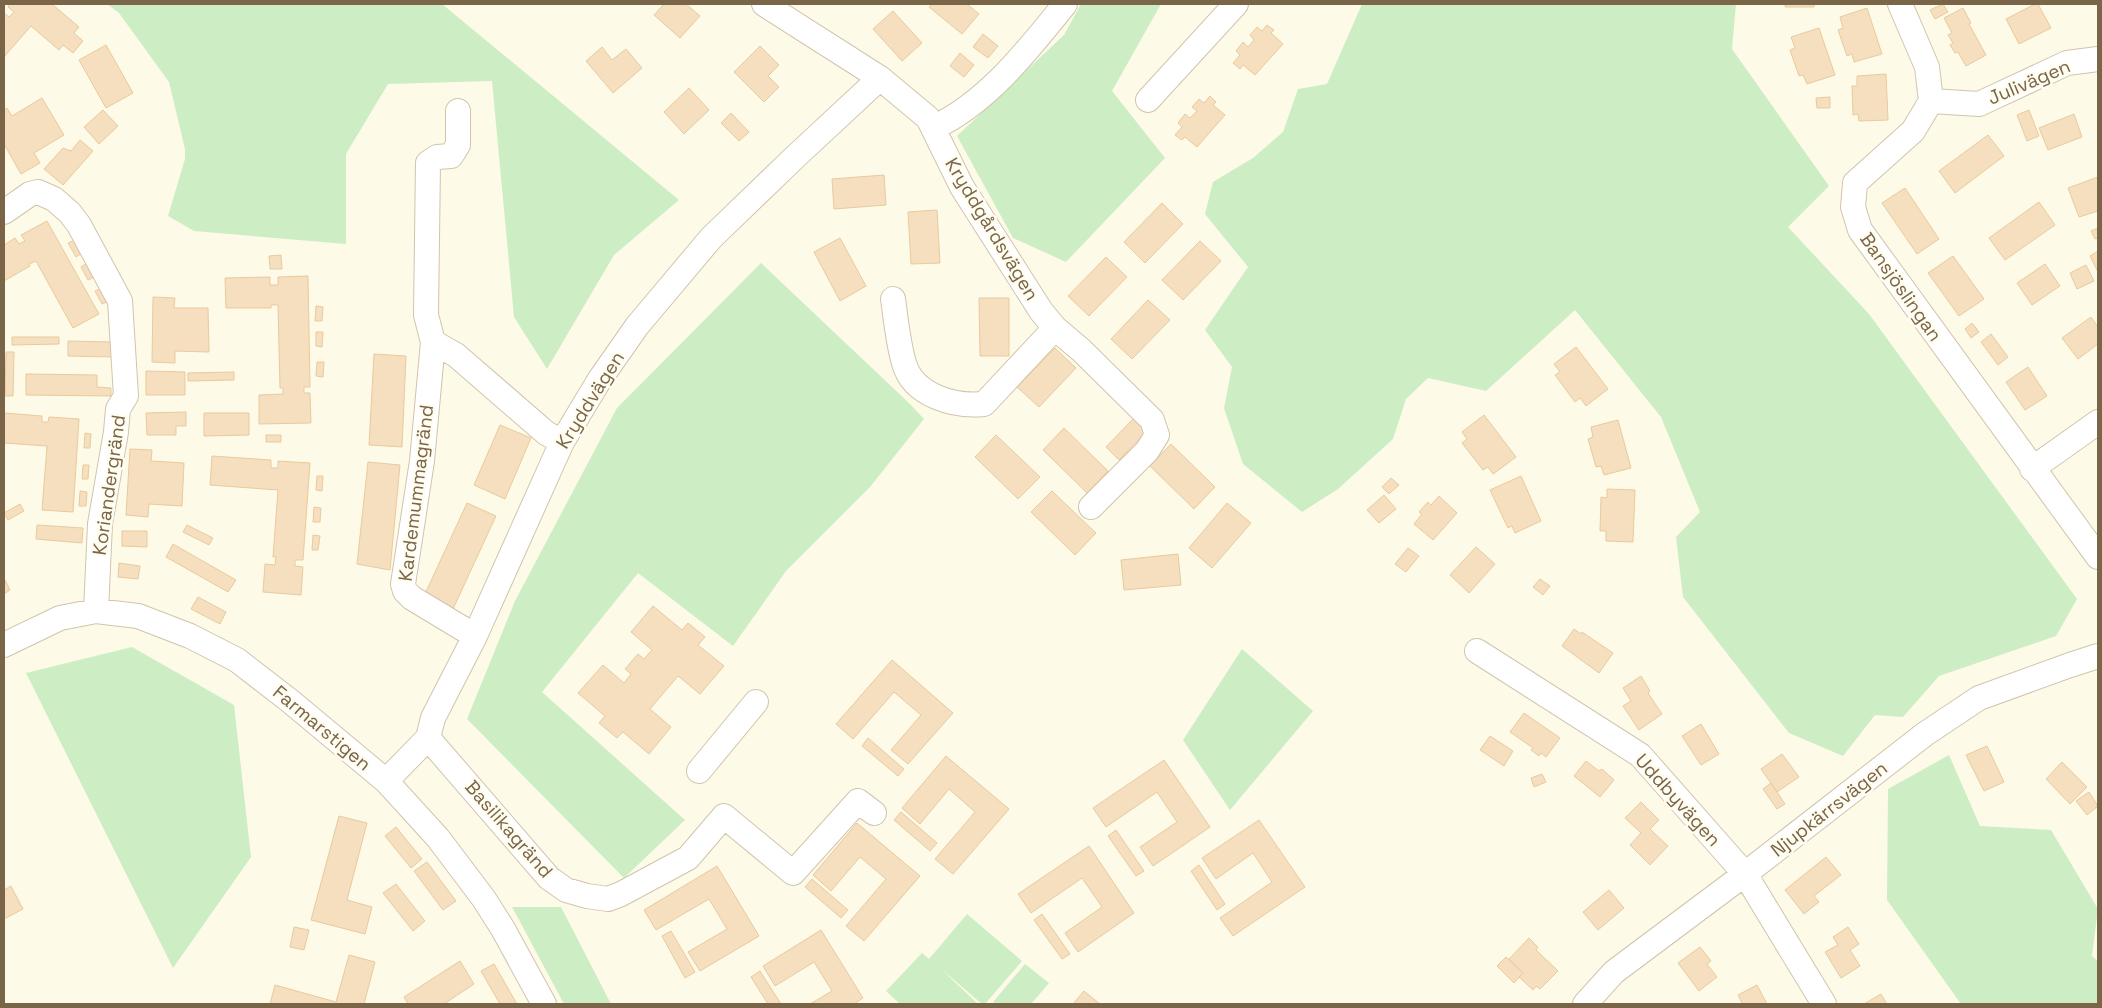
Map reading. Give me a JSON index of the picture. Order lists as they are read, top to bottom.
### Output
{
  "streets": {
    "street": [
      "Julivägen",
      "Kryddgårdsvägen",
      "Bansjöslingan",
      "Kryddvägen",
      "Koriandergränd",
      "Kardemummagränd",
      "Farmarstigen",
      "Uddbyvägen",
      "Njupkärrsvägen",
      "Basilikagränd"
    ]
  },
  "crossings": [
    ["Julivägen", "Bansjöslingan"],
    ["Kryddvägen", "Kardemummagränd"],
    ["Kryddvägen", "Farmarstigen"],
    ["Kryddvägen", "Basilikagränd"],
    ["Koriandergränd", "Farmarstigen"],
    ["Uddbyvägen", "Njupkärrsvägen"]
  ]
}
